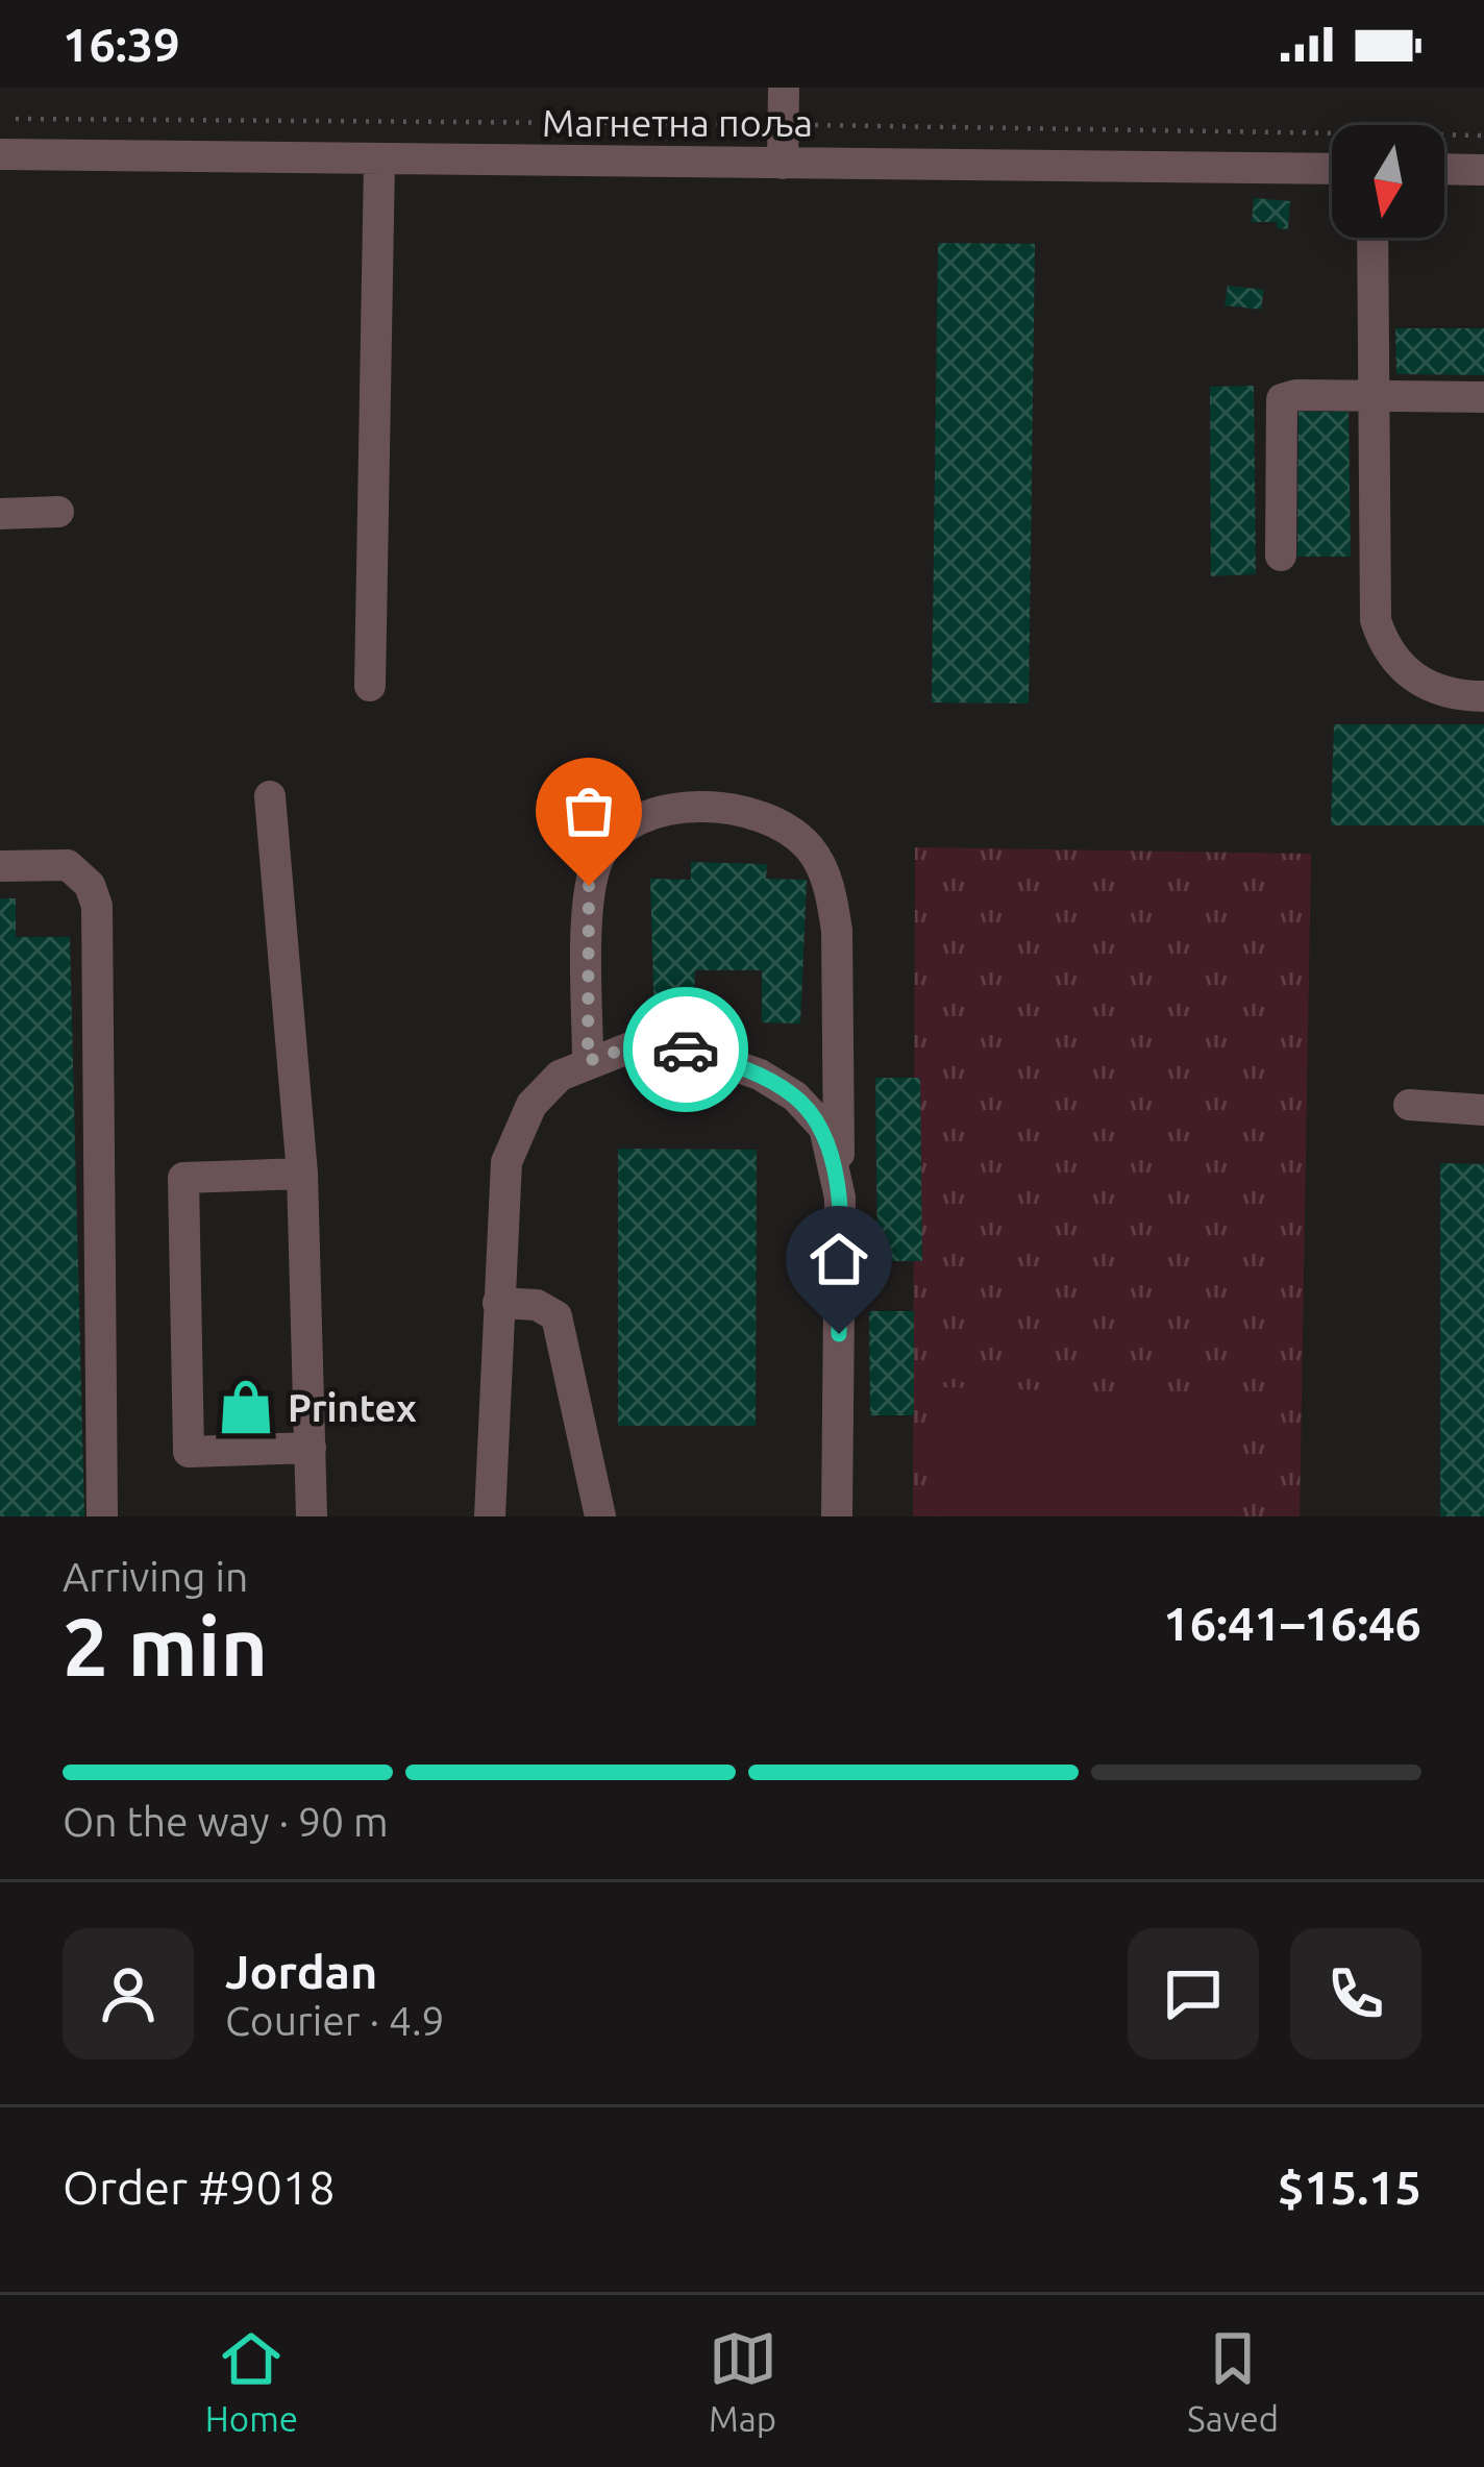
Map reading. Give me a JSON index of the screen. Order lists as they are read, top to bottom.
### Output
{
  "streets": {
    "street": ["Магнетна поља"]
  },
  "places": {
    "shop": ["Printex"]
  },
  "north": "bottom",
  "page": {
    "status": "16:39",
    "heading": ["2 min", "Arriving in", "16:41–16:46"],
    "panel": [
      "Jordan",
      "Courier · 4.9",
      "Order #9018",
      "$15.15"
    ],
    "bar": "On the way · 90 m",
    "tabs": ["Home", "Map", "Saved"]
  }
}
